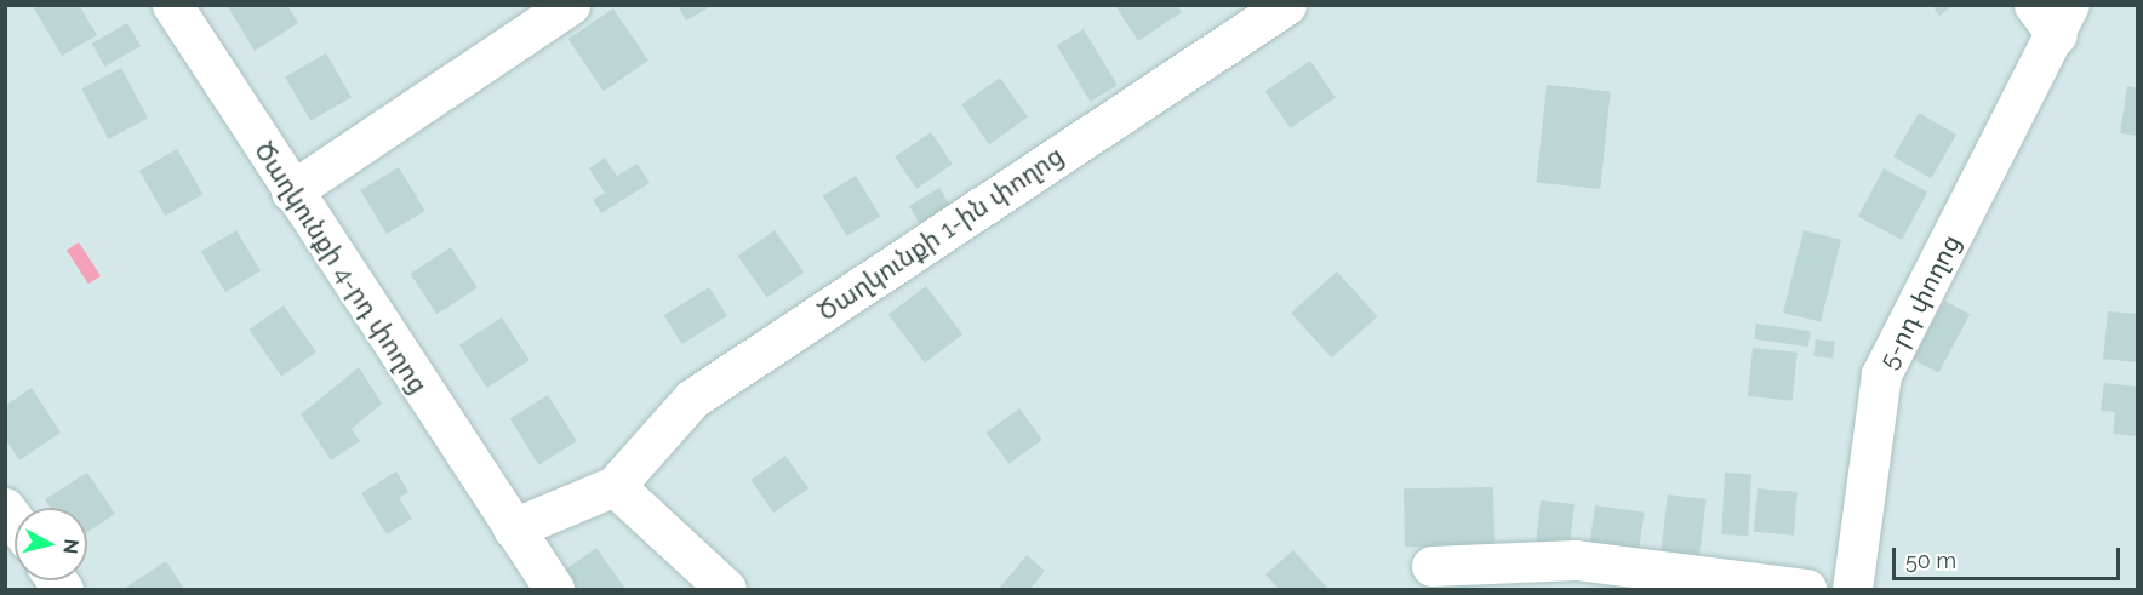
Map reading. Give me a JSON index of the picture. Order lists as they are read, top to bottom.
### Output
{
  "streets": {
    "street": ["Ծաղկունքի 1-ին փողոց", "Ծաղկունքի 4-րդ փողոց", "5-րդ փողոց"]
  },
  "scale_bar": "50 m",
  "north": "right"
}
